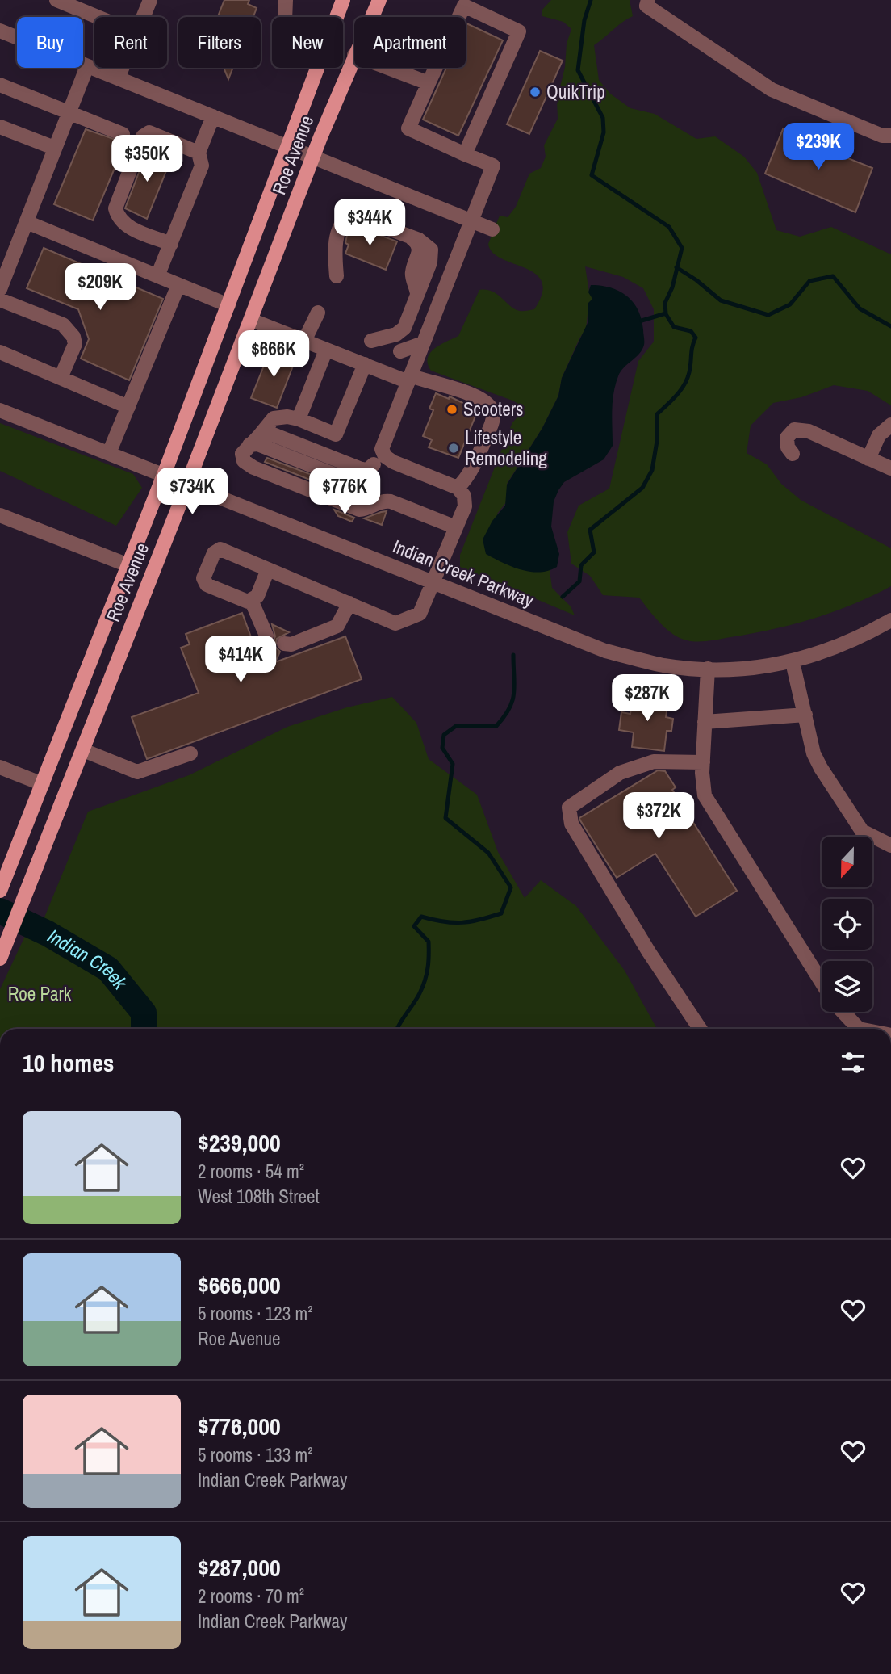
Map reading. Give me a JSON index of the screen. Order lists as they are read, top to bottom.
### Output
{
  "streets": {
    "main road": ["Roe Avenue"],
    "street": ["Indian Creek Parkway"]
  },
  "crossings": [
    ["Roe Avenue", "Indian Creek Parkway"]
  ],
  "water": ["Indian Creek"],
  "parks": ["Roe Park"],
  "places": ["QuikTrip", "Scooters", "Lifestyle Remodeling"],
  "north": "bottom",
  "page": {
    "chip": [
      "Buy",
      "Rent",
      "Filters",
      "New",
      "Apartment"
    ],
    "price": [
      "$239K",
      "$350K",
      "$344K",
      "$209K",
      "$666K",
      "$734K",
      "$776K",
      "$414K",
      "$287K",
      "$372K"
    ],
    "heading": "10 homes",
    "list": [
      {
        "name": "$239,000",
        "note": "2 rooms · 54 m² · West 108th Street"
      },
      {
        "name": "$666,000",
        "note": "5 rooms · 123 m² · Roe Avenue"
      },
      {
        "name": "$776,000",
        "note": "5 rooms · 133 m² · Indian Creek Parkway"
      },
      {
        "name": "$287,000",
        "note": "2 rooms · 70 m² · Indian Creek Parkway"
      }
    ]
  }
}
